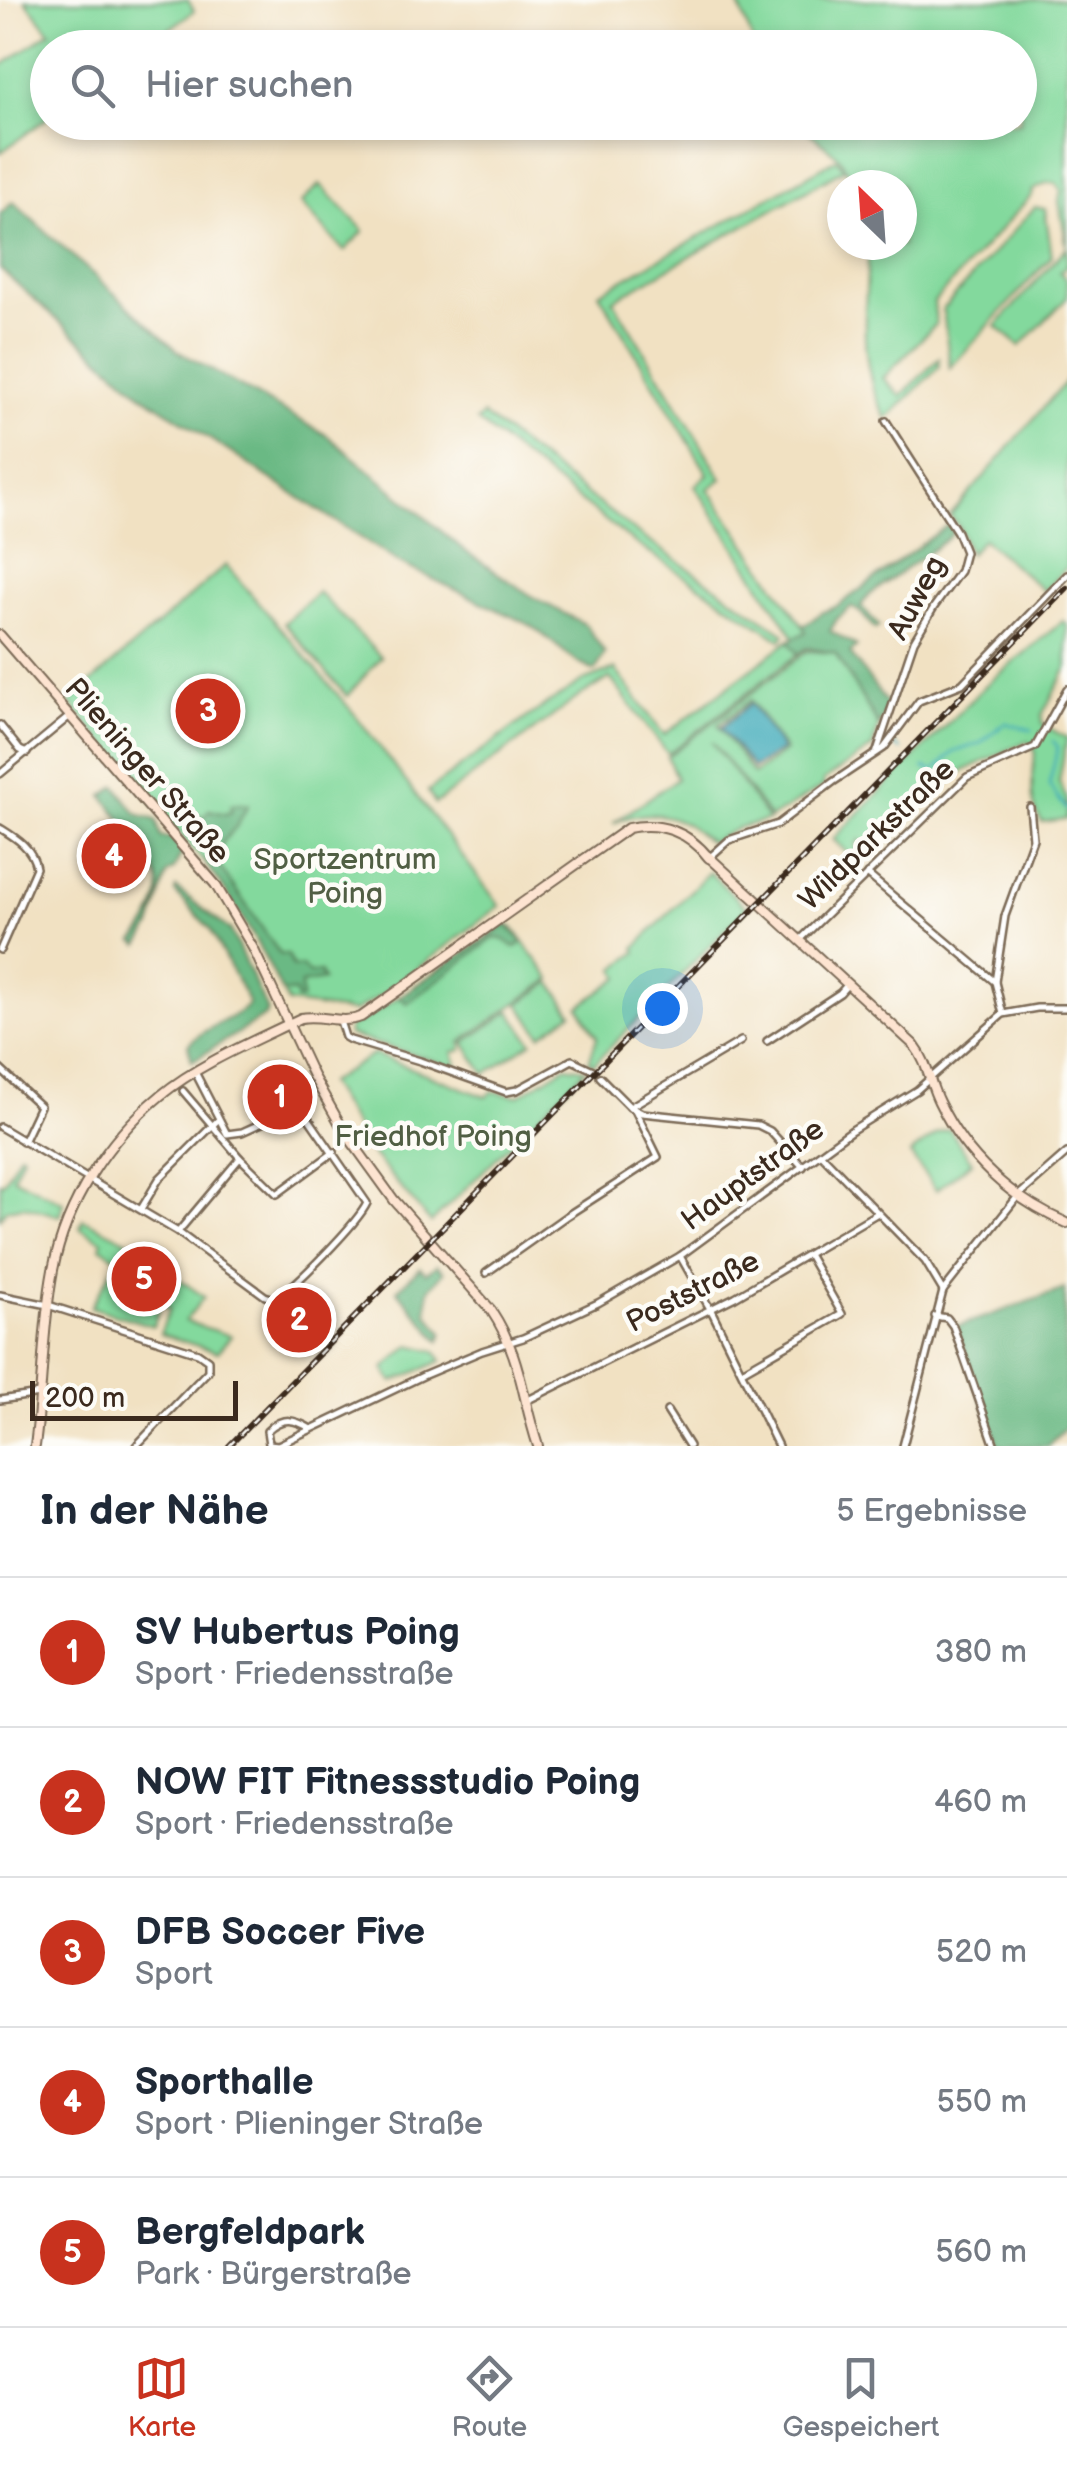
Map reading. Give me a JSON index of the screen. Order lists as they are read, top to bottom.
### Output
{
  "streets": {
    "street": [
      "Auweg",
      "Plieninger Straße",
      "Wildparkstraße",
      "Hauptstraße",
      "Poststraße"
    ]
  },
  "crossings": [
    ["Plieninger Straße", "Hauptstraße"],
    ["Plieninger Straße", "Poststraße"]
  ],
  "parks": ["Sportzentrum Poing", "Friedhof Poing"],
  "scale_bar": "200 m",
  "north": "top left",
  "page": {
    "search": "Hier suchen",
    "pins": [
      "3",
      "4",
      "1",
      "5",
      "2"
    ],
    "scale": "200 m",
    "heading": ["In der Nähe", "5 Ergebnisse"],
    "list": [
      {
        "mark": "1",
        "name": "SV Hubertus Poing",
        "note": "Sport · Friedensstraße",
        "value": "380 m"
      },
      {
        "mark": "2",
        "name": "NOW FIT Fitnessstudio Poing",
        "note": "Sport · Friedensstraße",
        "value": "460 m"
      },
      {
        "mark": "3",
        "name": "DFB Soccer Five",
        "note": "Sport",
        "value": "520 m"
      },
      {
        "mark": "4",
        "name": "Sporthalle",
        "note": "Sport · Plieninger Straße",
        "value": "550 m"
      },
      {
        "mark": "5",
        "name": "Bergfeldpark",
        "note": "Park · Bürgerstraße",
        "value": "560 m"
      }
    ],
    "nav": ["Karte", "Route", "Gespeichert"]
  }
}
